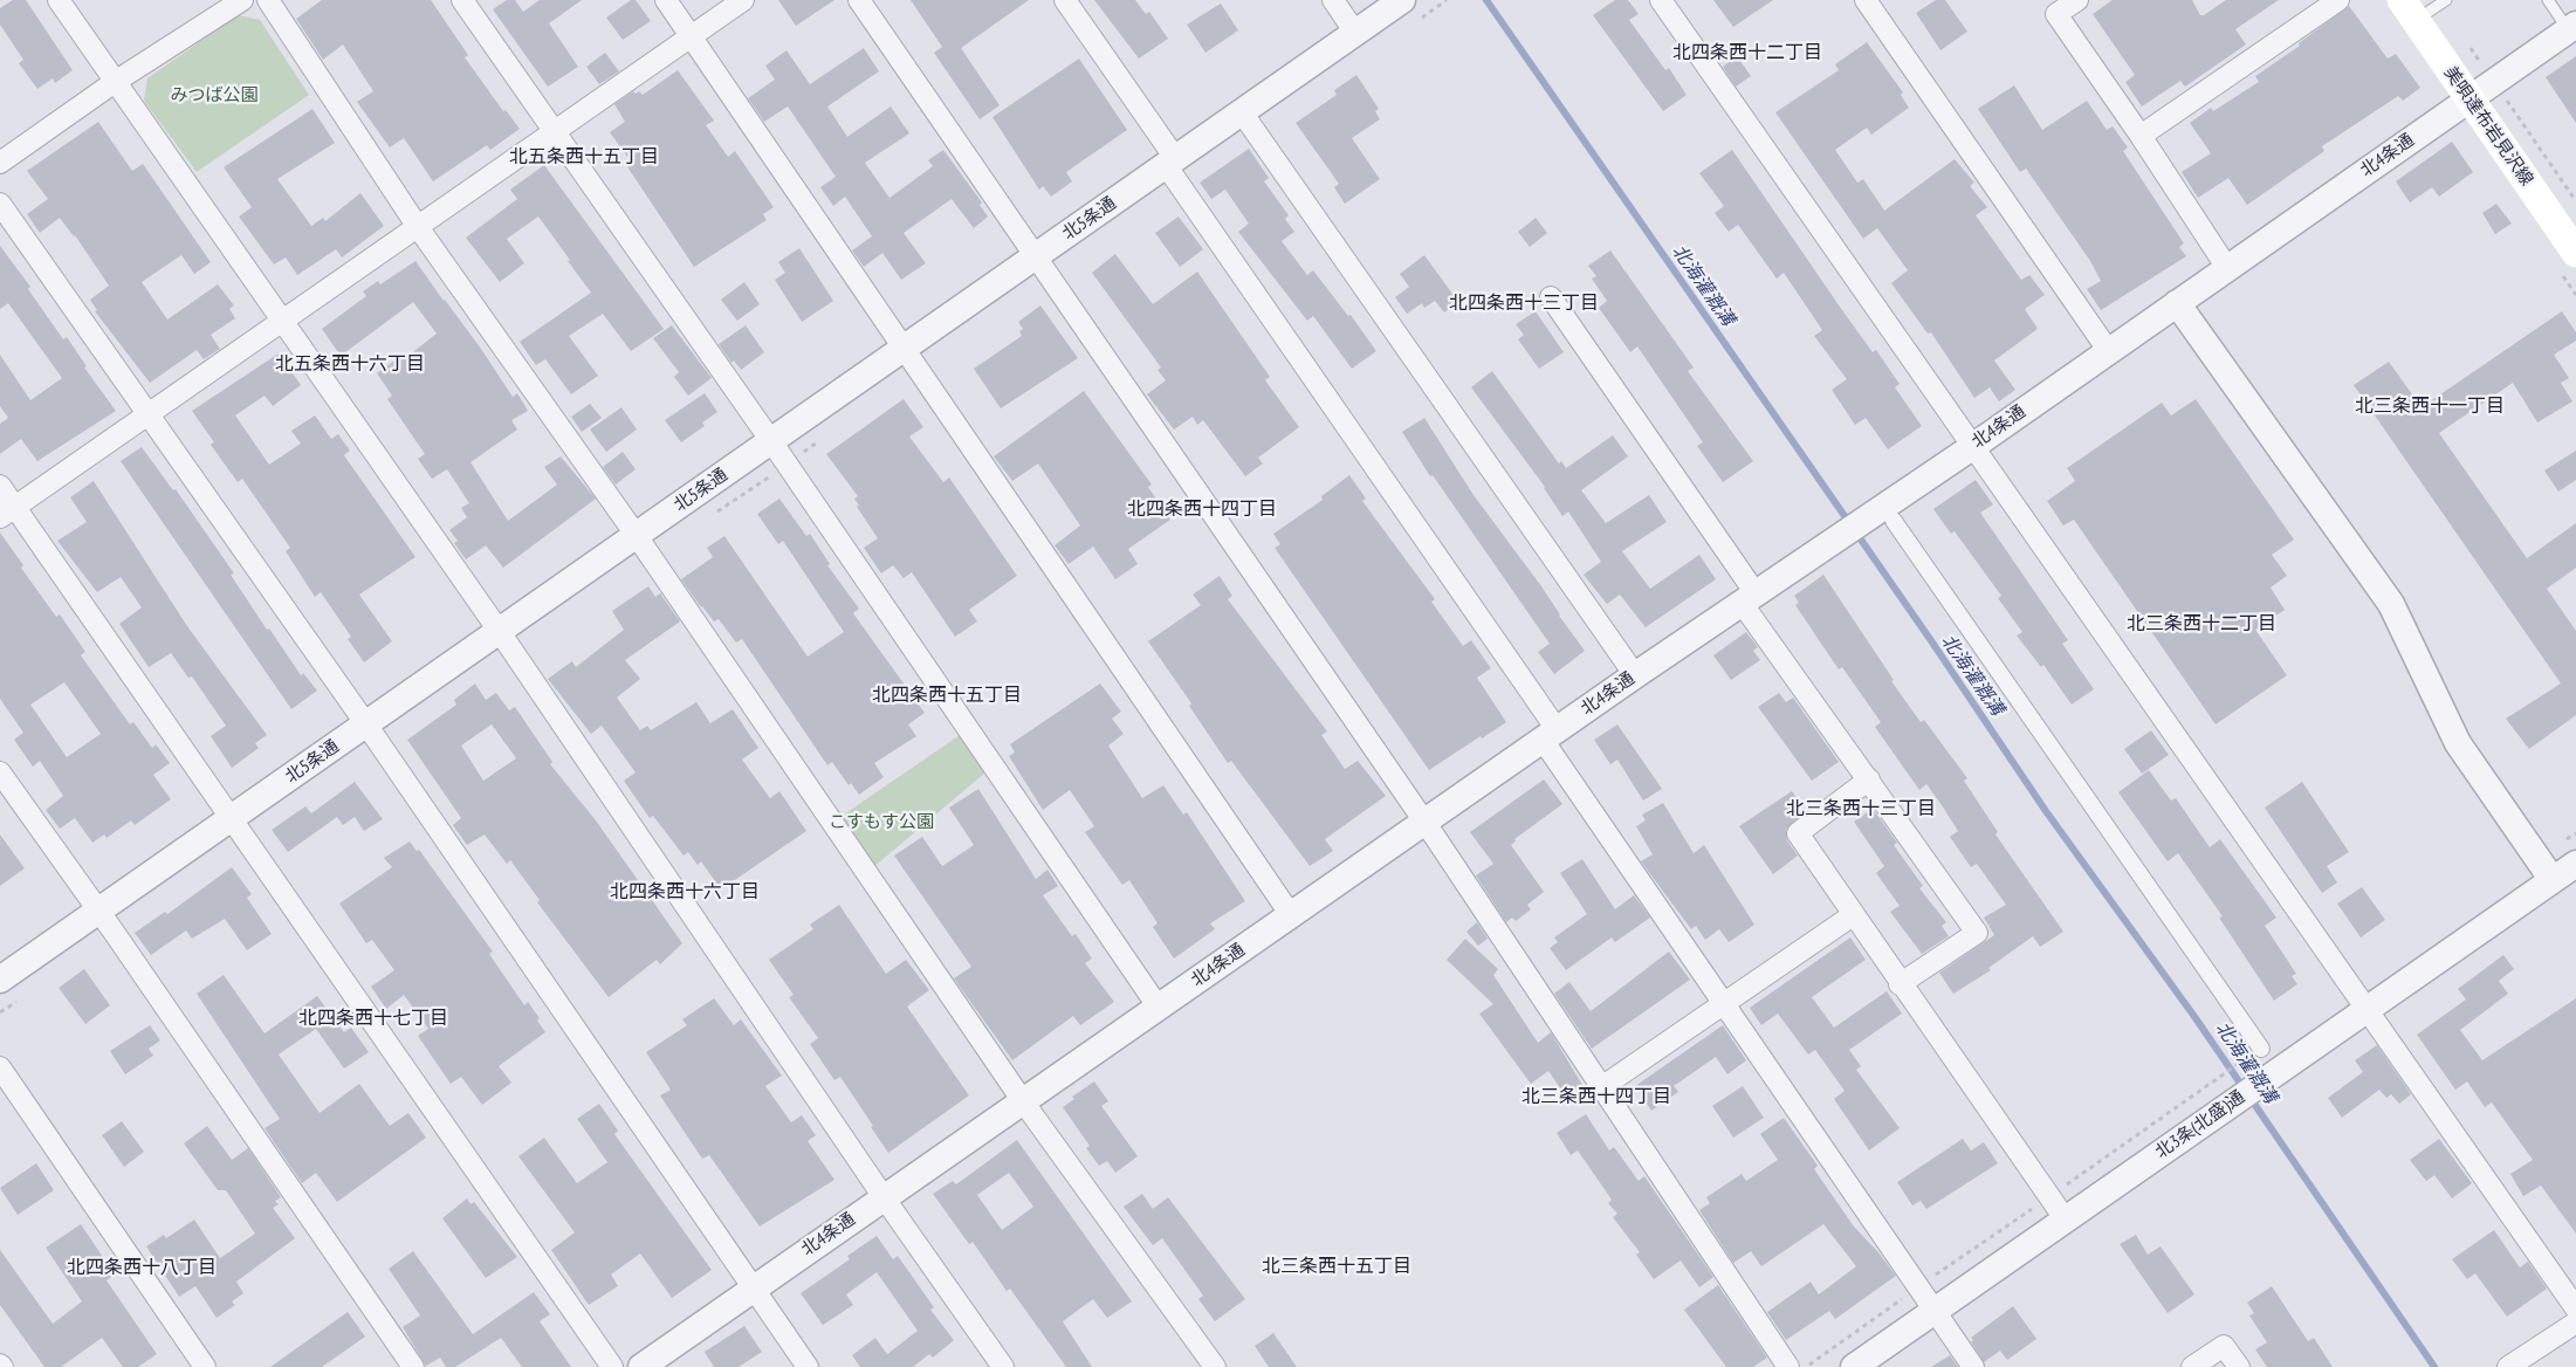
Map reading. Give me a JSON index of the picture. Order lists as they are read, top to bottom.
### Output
{
  "streets": {
    "main road": ["美唄達布岩見沢線"],
    "street": ["北4条通", "北5条通", "北3条(北盛)通"]
  },
  "crossings": [
    ["美唄達布岩見沢線", "北4条通"]
  ],
  "districts": [
    "北四条西十二丁目",
    "北五条西十五丁目",
    "北四条西十三丁目",
    "北五条西十六丁目",
    "北三条西十一丁目",
    "北四条西十四丁目",
    "北三条西十二丁目",
    "北四条西十五丁目",
    "北三条西十三丁目",
    "北四条西十六丁目",
    "北四条西十七丁目",
    "北三条西十四丁目",
    "北三条西十五丁目",
    "北四条西十八丁目"
  ],
  "water": ["北海灌漑溝"],
  "parks": ["みつば公園", "こすもす公園"]
}
